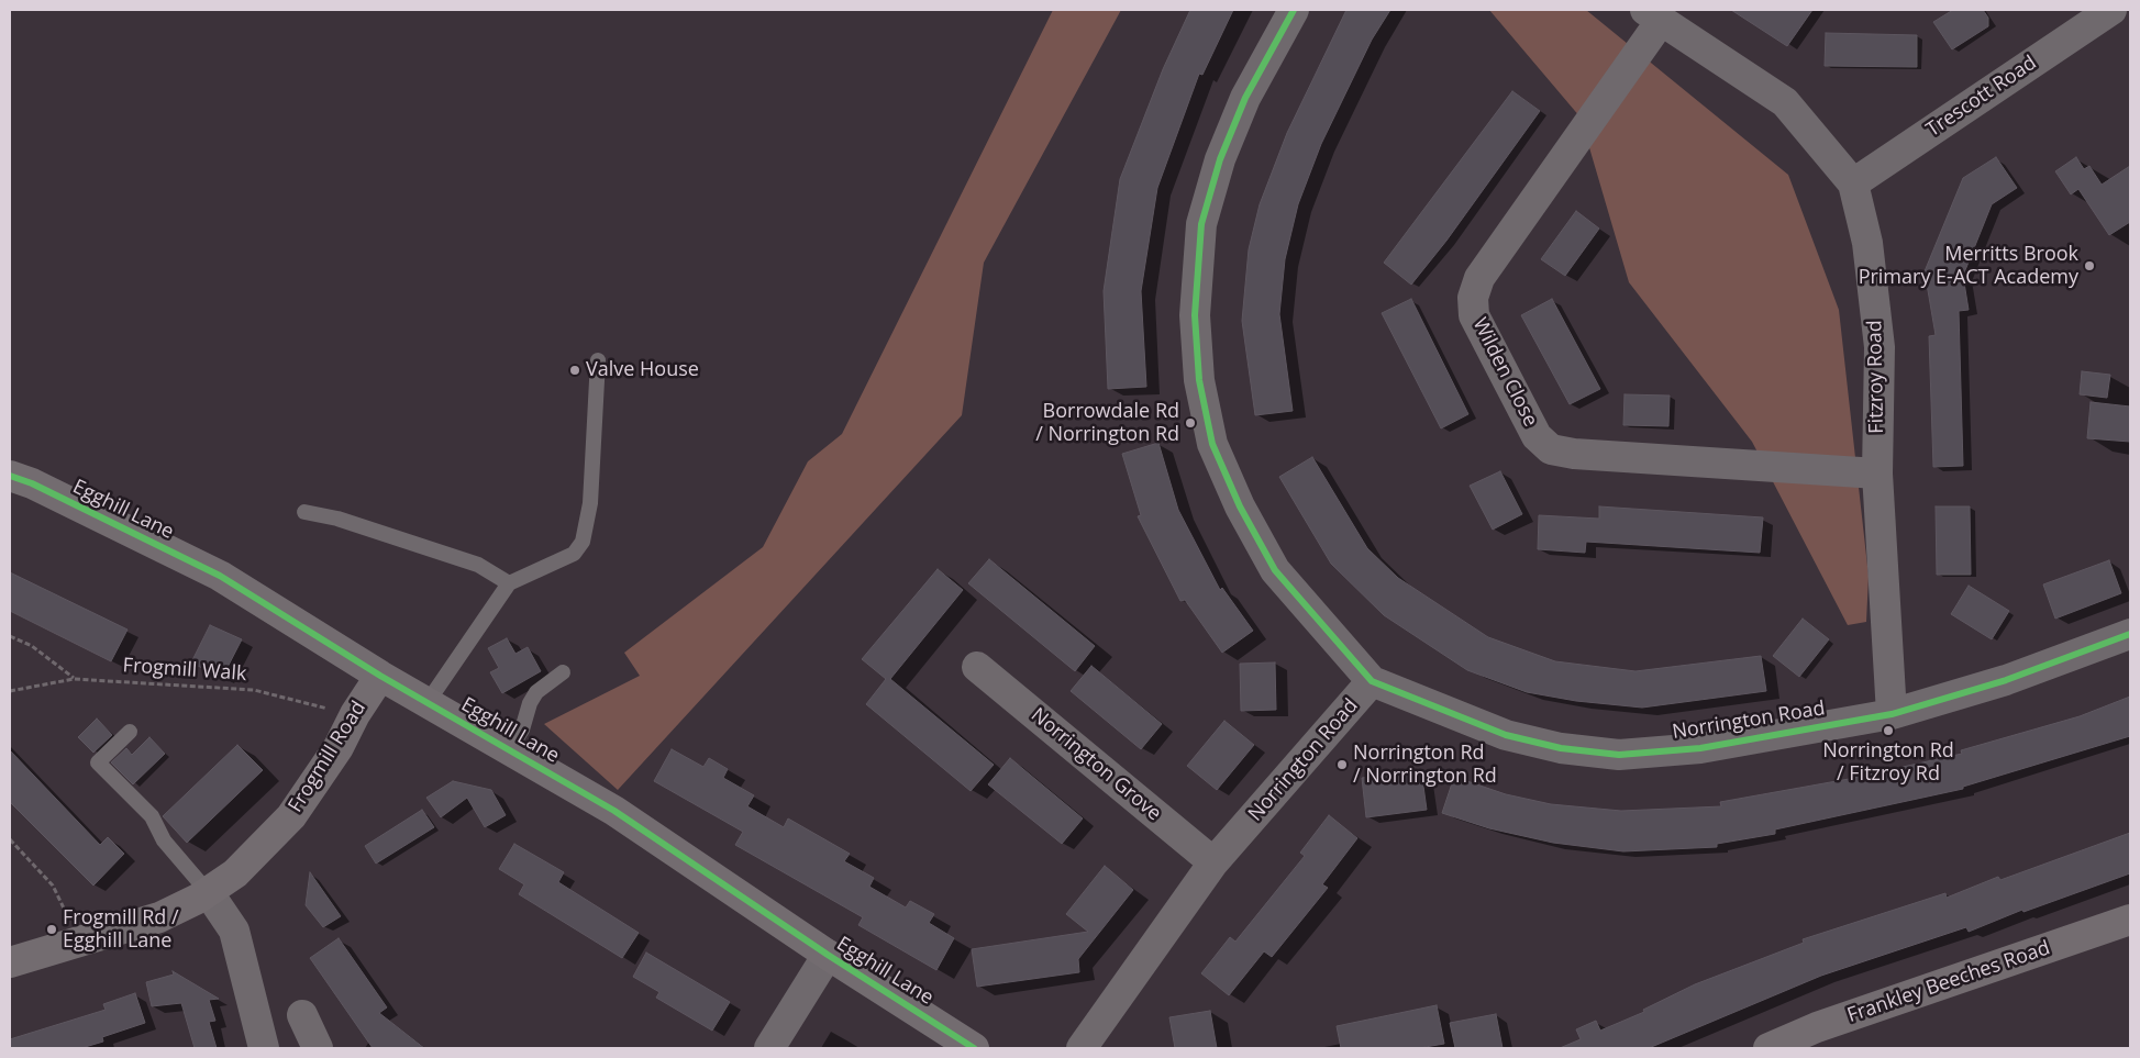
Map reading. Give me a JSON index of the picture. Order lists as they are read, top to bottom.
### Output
{
  "streets": {
    "street": [
      "Trescott Road",
      "Wilden Close",
      "Fitzroy Road",
      "Egghill Lane",
      "Norrington Road",
      "Frogmill Road",
      "Norrington Grove",
      "Frankley Beeches Road"
    ],
    "path": ["Frogmill Walk"]
  },
  "crossings": [
    ["Trescott Road", "Fitzroy Road"],
    ["Wilden Close", "Fitzroy Road"],
    ["Fitzroy Road", "Norrington Road"],
    ["Egghill Lane", "Frogmill Road"],
    ["Frogmill Walk", "Frogmill Road"],
    ["Norrington Road", "Norrington Grove"]
  ],
  "places": [
    "Merritts Brook Primary E-ACT Academy",
    "Valve House",
    "Borrowdale Rd / Norrington Rd",
    "Norrington Rd / Fitzroy Rd",
    "Norrington Rd / Norrington Rd",
    "Frogmill Rd / Egghill Lane"
  ]
}
